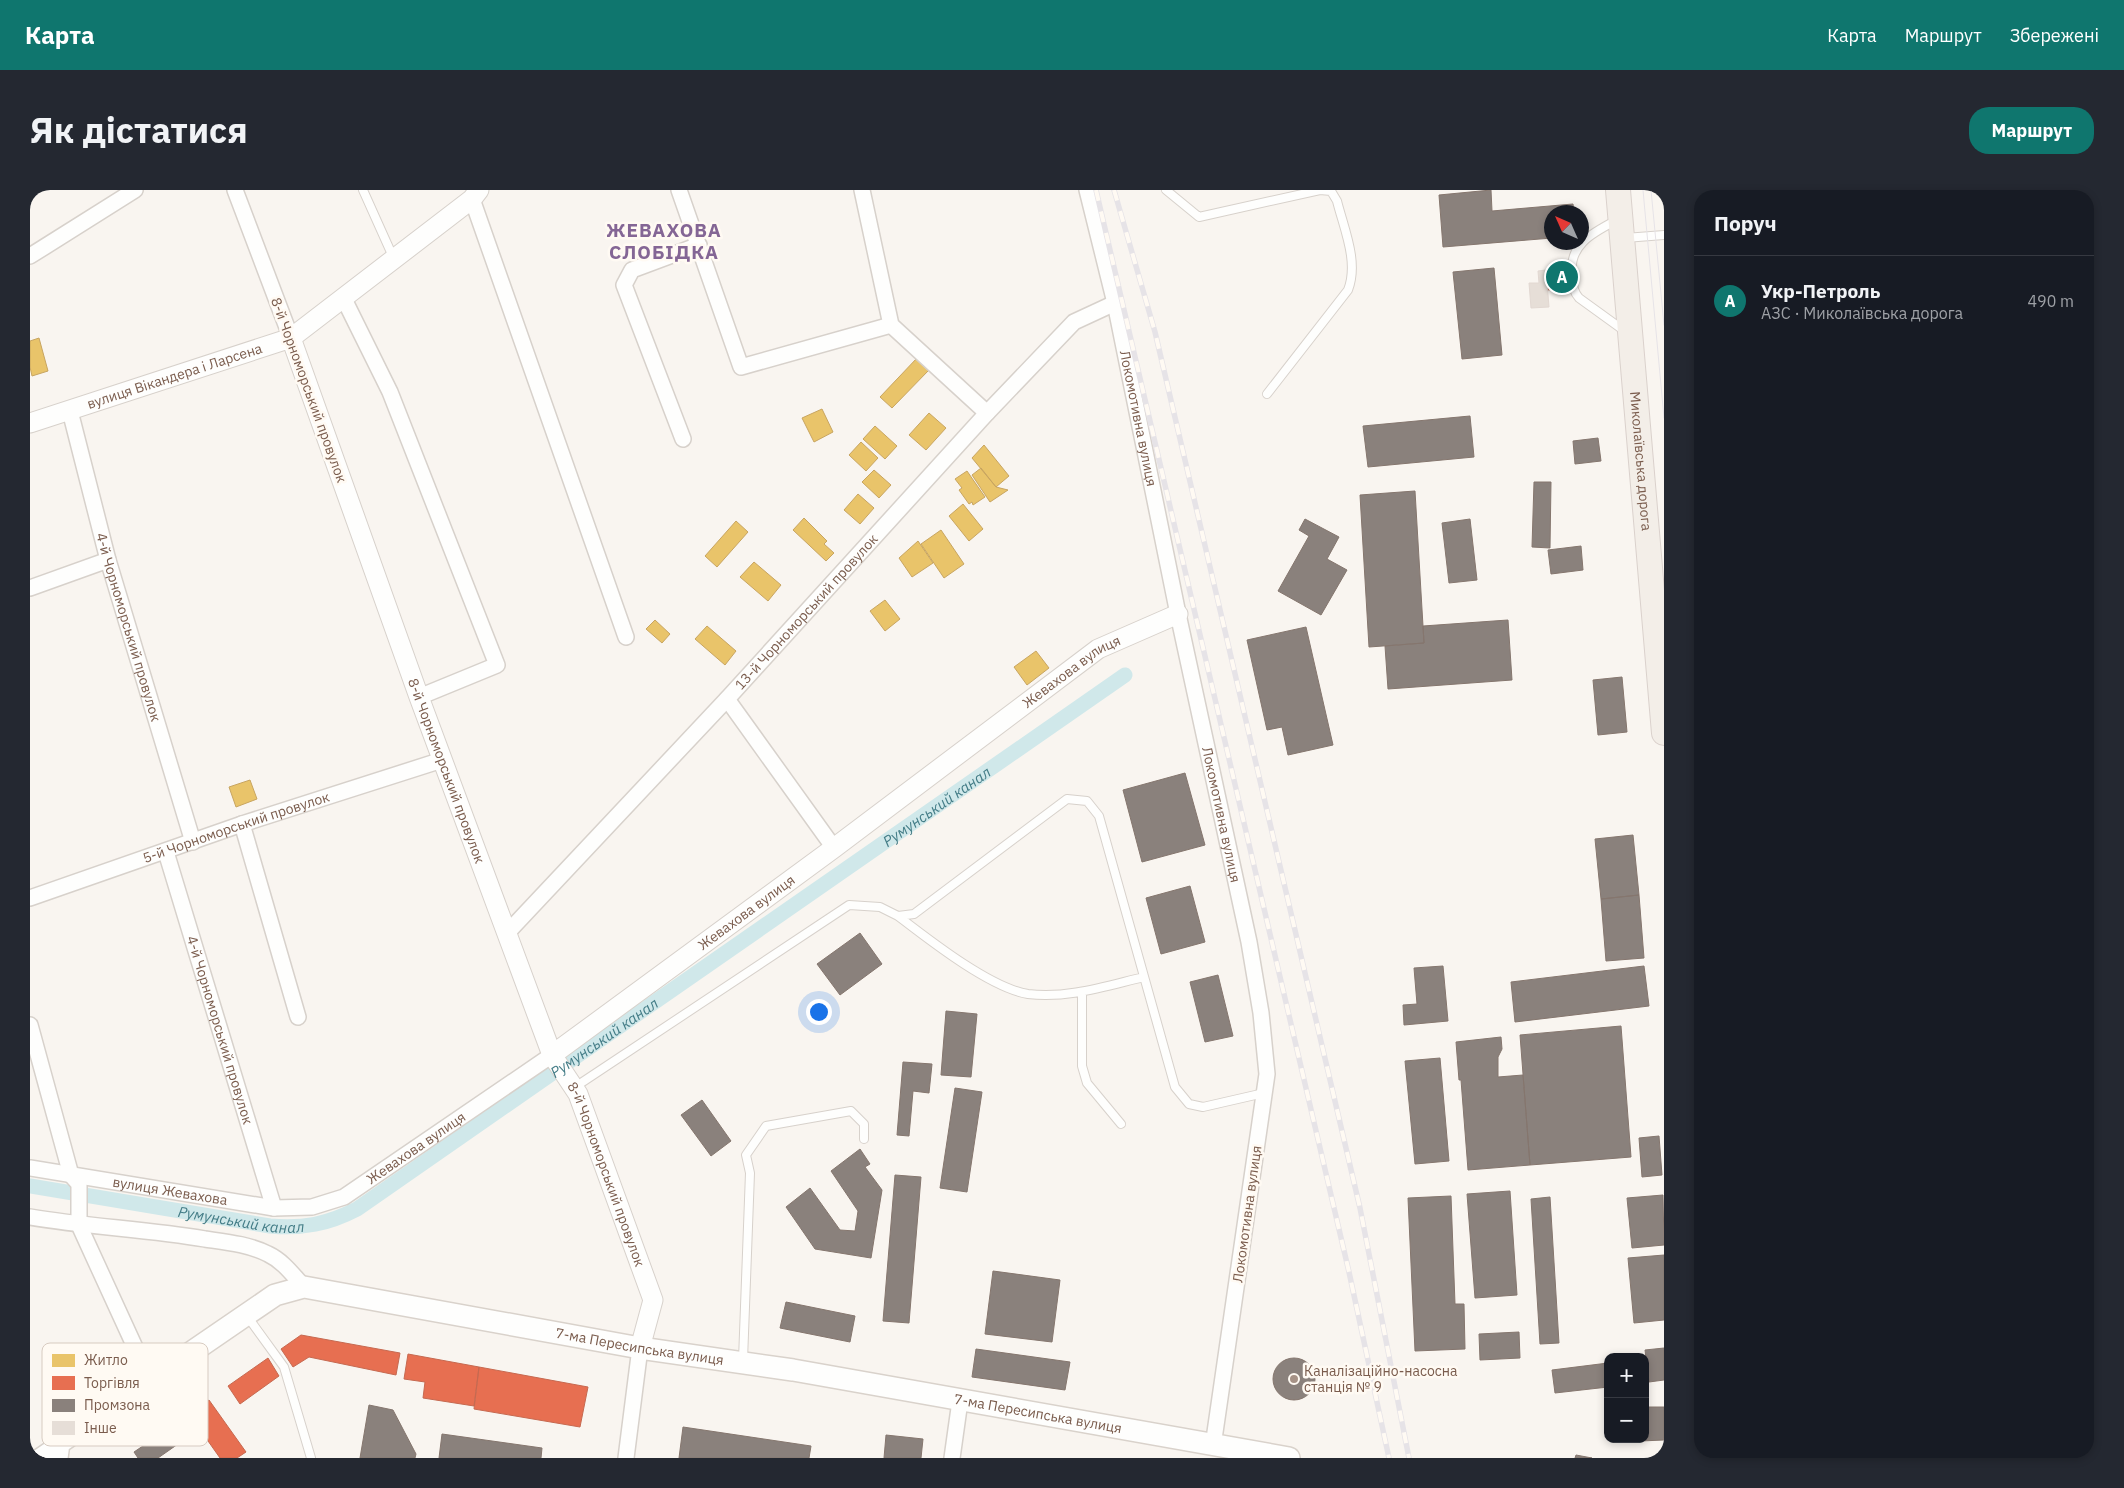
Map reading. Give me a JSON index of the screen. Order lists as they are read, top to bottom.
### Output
{
  "streets": {
    "main road": ["Миколаївська дорога", "7-ма Пересипська вулиця"],
    "street": [
      "вулиця Вікандера і Ларсена",
      "8-й Чорноморський провулок",
      "Локомотивна вулиця",
      "13-й Чорноморський провулок",
      "4-й Чорноморський провулок",
      "Жевахова вулиця",
      "5-й Чорноморський провулок",
      "вулиця Жевахова"
    ]
  },
  "crossings": [
    ["вулиця Вікандера і Ларсена", "8-й Чорноморський провулок"],
    ["вулиця Вікандера і Ларсена", "4-й Чорноморський провулок"],
    ["8-й Чорноморський провулок", "13-й Чорноморський провулок"],
    ["8-й Чорноморський провулок", "Жевахова вулиця"],
    ["8-й Чорноморський провулок", "5-й Чорноморський провулок"],
    ["8-й Чорноморський провулок", "7-ма Пересипська вулиця"],
    ["Локомотивна вулиця", "13-й Чорноморський провулок"],
    ["Локомотивна вулиця", "Жевахова вулиця"],
    ["Локомотивна вулиця", "7-ма Пересипська вулиця"],
    ["4-й Чорноморський провулок", "5-й Чорноморський провулок"],
    ["4-й Чорноморський провулок", "вулиця Жевахова"],
    ["Жевахова вулиця", "вулиця Жевахова"]
  ],
  "districts": ["ЖЕВАХОВА СЛОБІДКА"],
  "water": ["Румунський канал"],
  "places": ["Каналізаційно-насосна станція № 9"],
  "legend": [
    "Житло",
    "Торгівля",
    "Промзона",
    "Інше"
  ],
  "north": "top left",
  "page": {
    "header": "Карта",
    "nav": ["Карта", "Маршрут", "Збережені"],
    "title": "Як дістатися",
    "buttons": "Маршрут",
    "heading": "Поруч",
    "list": [
      {
        "mark": "A",
        "name": "Укр-Петроль",
        "note": "АЗС · Миколаївська дорога",
        "value": "490 m"
      }
    ],
    "pins": "A",
    "map_buttons": ["+", "−"]
  }
}
